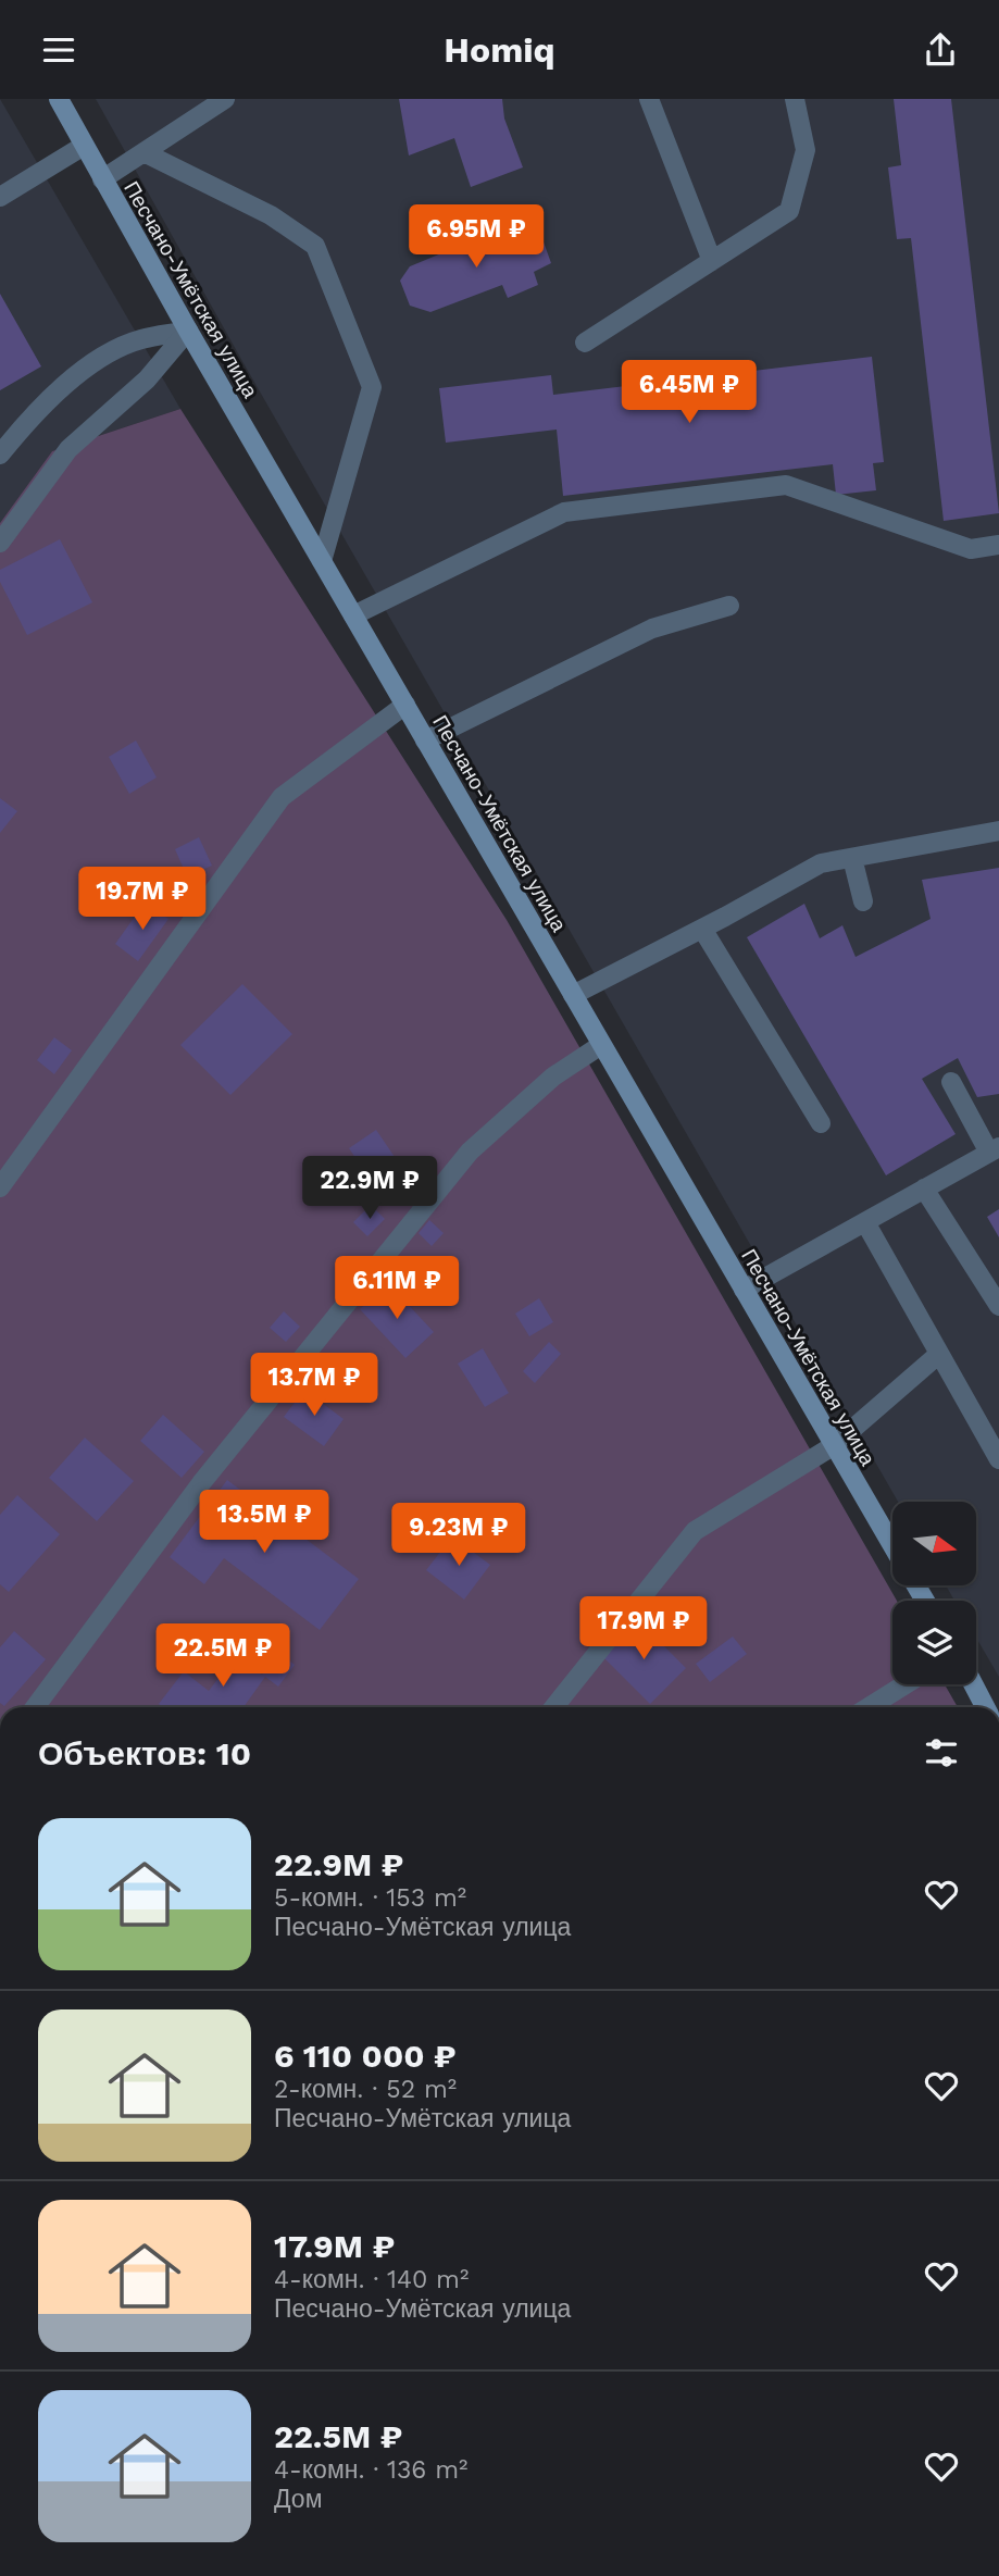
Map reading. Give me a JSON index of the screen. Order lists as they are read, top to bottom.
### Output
{
  "streets": {
    "main road": ["Песчано-Умётская улица"]
  },
  "north": "right",
  "page": {
    "header": "Homiq",
    "price": [
      "6.95M ₽",
      "6.45M ₽",
      "19.7M ₽",
      "22.9M ₽",
      "6.11M ₽",
      "13.7M ₽",
      "13.5M ₽",
      "9.23M ₽",
      "17.9M ₽",
      "22.5M ₽"
    ],
    "heading": "Объектов: 10",
    "list": [
      {
        "name": "22.9M ₽",
        "note": "5-комн. · 153 m² · Песчано-Умётская улица"
      },
      {
        "name": "6 110 000 ₽",
        "note": "2-комн. · 52 m² · Песчано-Умётская улица"
      },
      {
        "name": "17.9M ₽",
        "note": "4-комн. · 140 m² · Песчано-Умётская улица"
      },
      {
        "name": "22.5M ₽",
        "note": "4-комн. · 136 m² · Дом"
      }
    ]
  }
}
